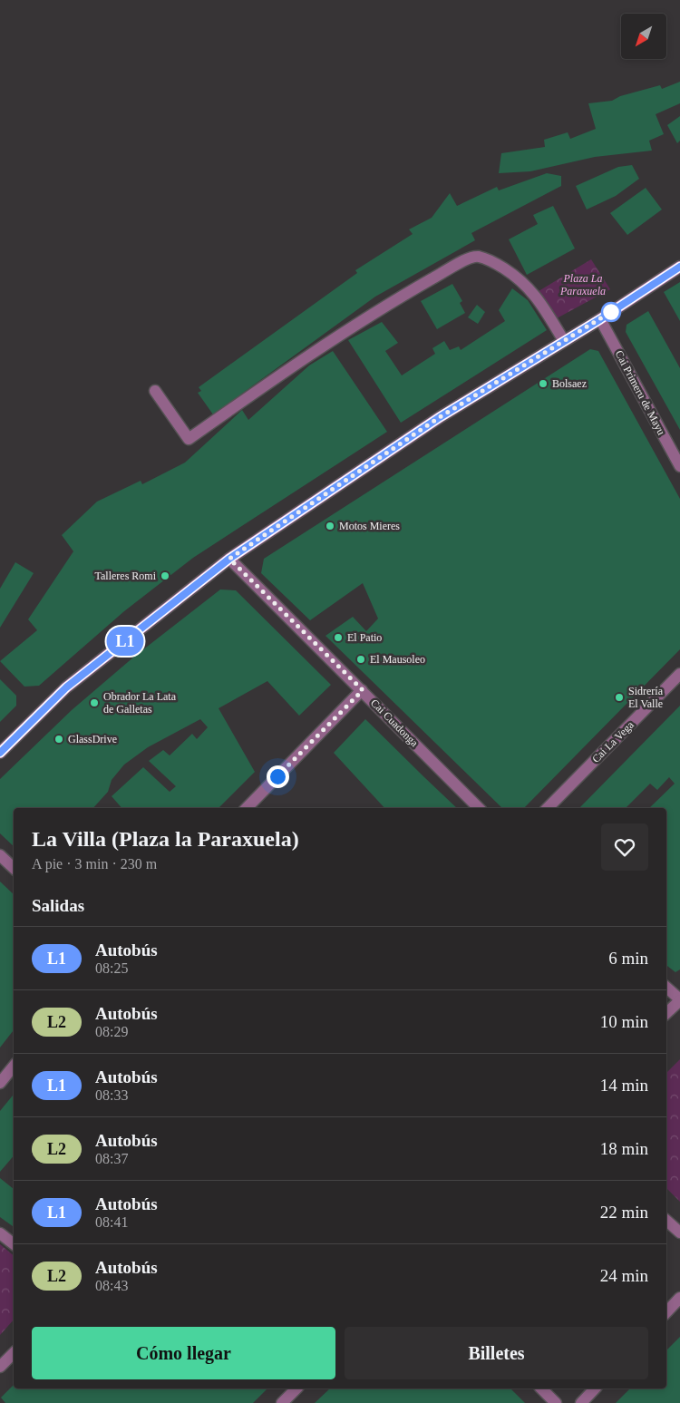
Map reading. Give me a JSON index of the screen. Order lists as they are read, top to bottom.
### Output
{
  "streets": {
    "street": ["Cai Primeru de Mayu", "Cai Cuadonga", "Cai La Vega"]
  },
  "parks": ["Plaza La Paraxuela"],
  "places": [
    "Bolsaez",
    "Motos Mieres",
    "Talleres Romi",
    "El Patio",
    "El Mausoleo",
    "Sidrería El Valle",
    "Obrador La Lata de Galletas",
    "GlassDrive"
  ],
  "lines": ["bus line L1"],
  "north": "bottom left",
  "page": {
    "on_map": "L1",
    "heading": [
      ["La Villa (Plaza la Paraxuela)", "A pie · 3 min · 230 m"],
      "Salidas"
    ],
    "list": [
      {
        "mark": "L1",
        "name": "Autobús",
        "note": "08:25",
        "value": "6 min"
      },
      {
        "mark": "L2",
        "name": "Autobús",
        "note": "08:29",
        "value": "10 min"
      },
      {
        "mark": "L1",
        "name": "Autobús",
        "note": "08:33",
        "value": "14 min"
      },
      {
        "mark": "L2",
        "name": "Autobús",
        "note": "08:37",
        "value": "18 min"
      },
      {
        "mark": "L1",
        "name": "Autobús",
        "note": "08:41",
        "value": "22 min"
      },
      {
        "mark": "L2",
        "name": "Autobús",
        "note": "08:43",
        "value": "24 min"
      }
    ],
    "buttons": ["Cómo llegar", "Billetes"]
  }
}
